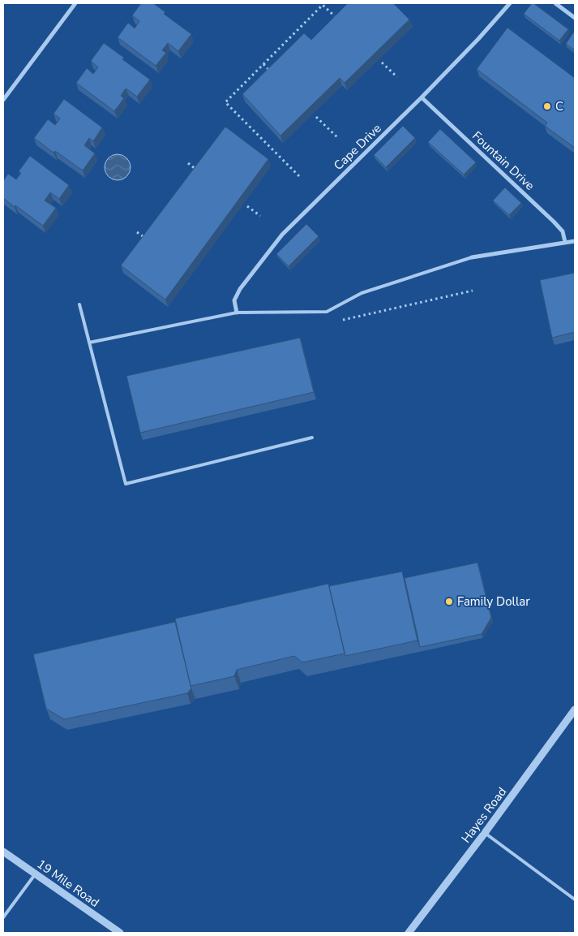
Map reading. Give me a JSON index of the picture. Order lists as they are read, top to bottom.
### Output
{
  "streets": {
    "street": [
      "Cape Drive",
      "Fountain Drive",
      "Hayes Road",
      "19 Mile Road"
    ]
  },
  "crossings": [
    ["Cape Drive", "Fountain Drive"]
  ],
  "places": ["C", "Family Dollar"]
}
